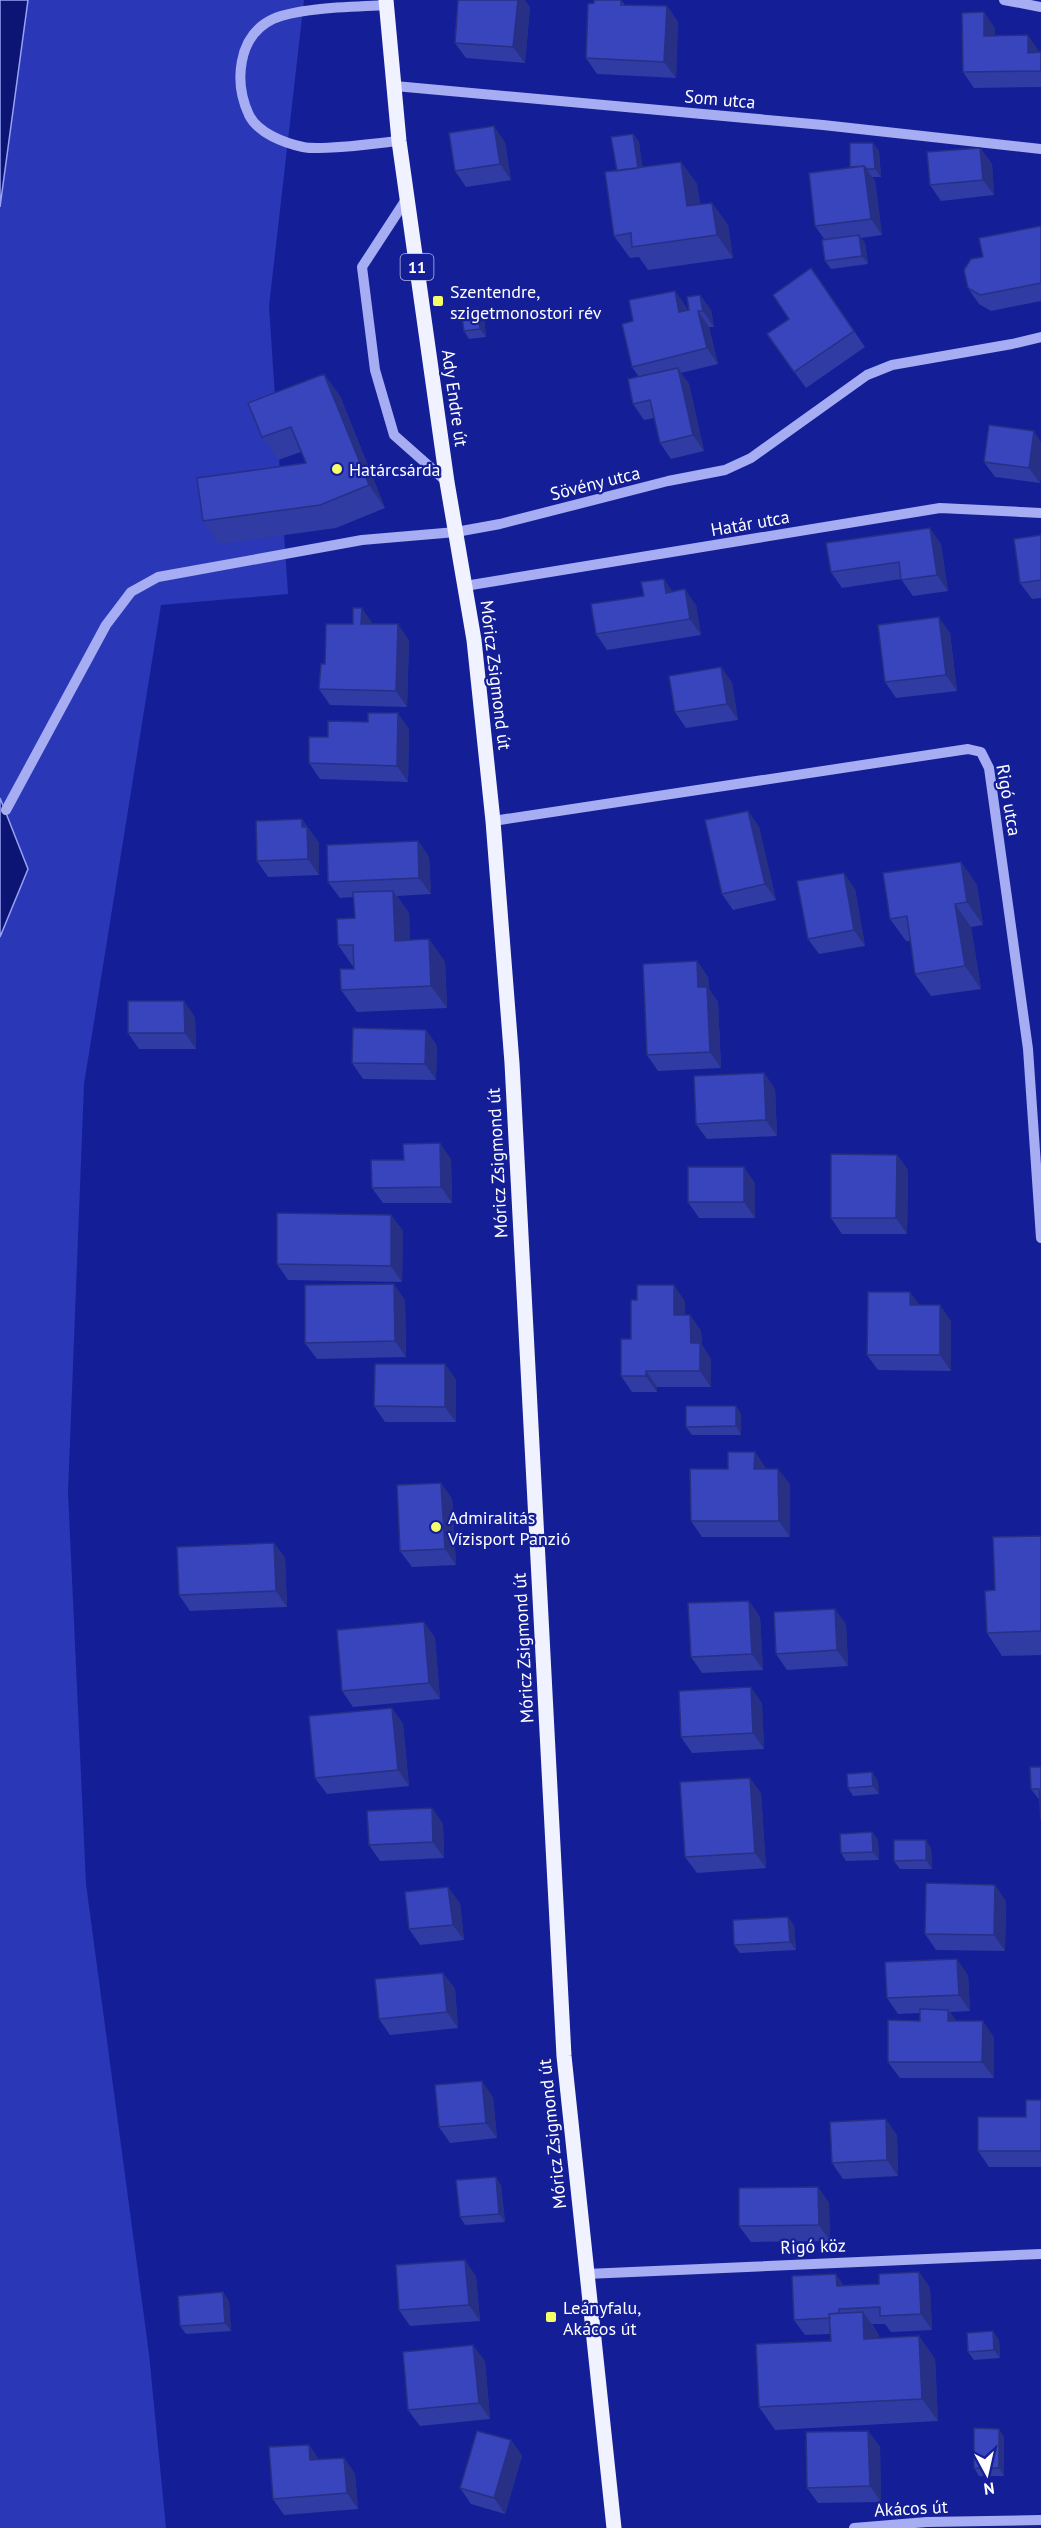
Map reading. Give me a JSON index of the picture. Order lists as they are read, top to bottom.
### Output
{
  "streets": {
    "main road": ["11", "Ady Endre út", "Móricz Zsigmond út"],
    "street": [
      "Som utca",
      "Sövény utca",
      "Határ utca",
      "Rigó utca",
      "Rigó köz",
      "Akácos út"
    ]
  },
  "crossings": [
    ["Som utca", "Ady Endre út"],
    ["Ady Endre út", "Sövény utca"],
    ["Ady Endre út", "Határ utca"],
    ["Ady Endre út", "Móricz Zsigmond út"],
    ["Határ utca", "Móricz Zsigmond út"],
    ["Móricz Zsigmond út", "Rigó utca"],
    ["Móricz Zsigmond út", "Rigó köz"]
  ],
  "places": {
    "transit": ["Szentendre, szigetmonostori rév", "Leányfalu, Akácos út"],
    "other": ["Határcsárda", "Admiralitás Vízisport Panzió"]
  },
  "north": "bottom"
}
